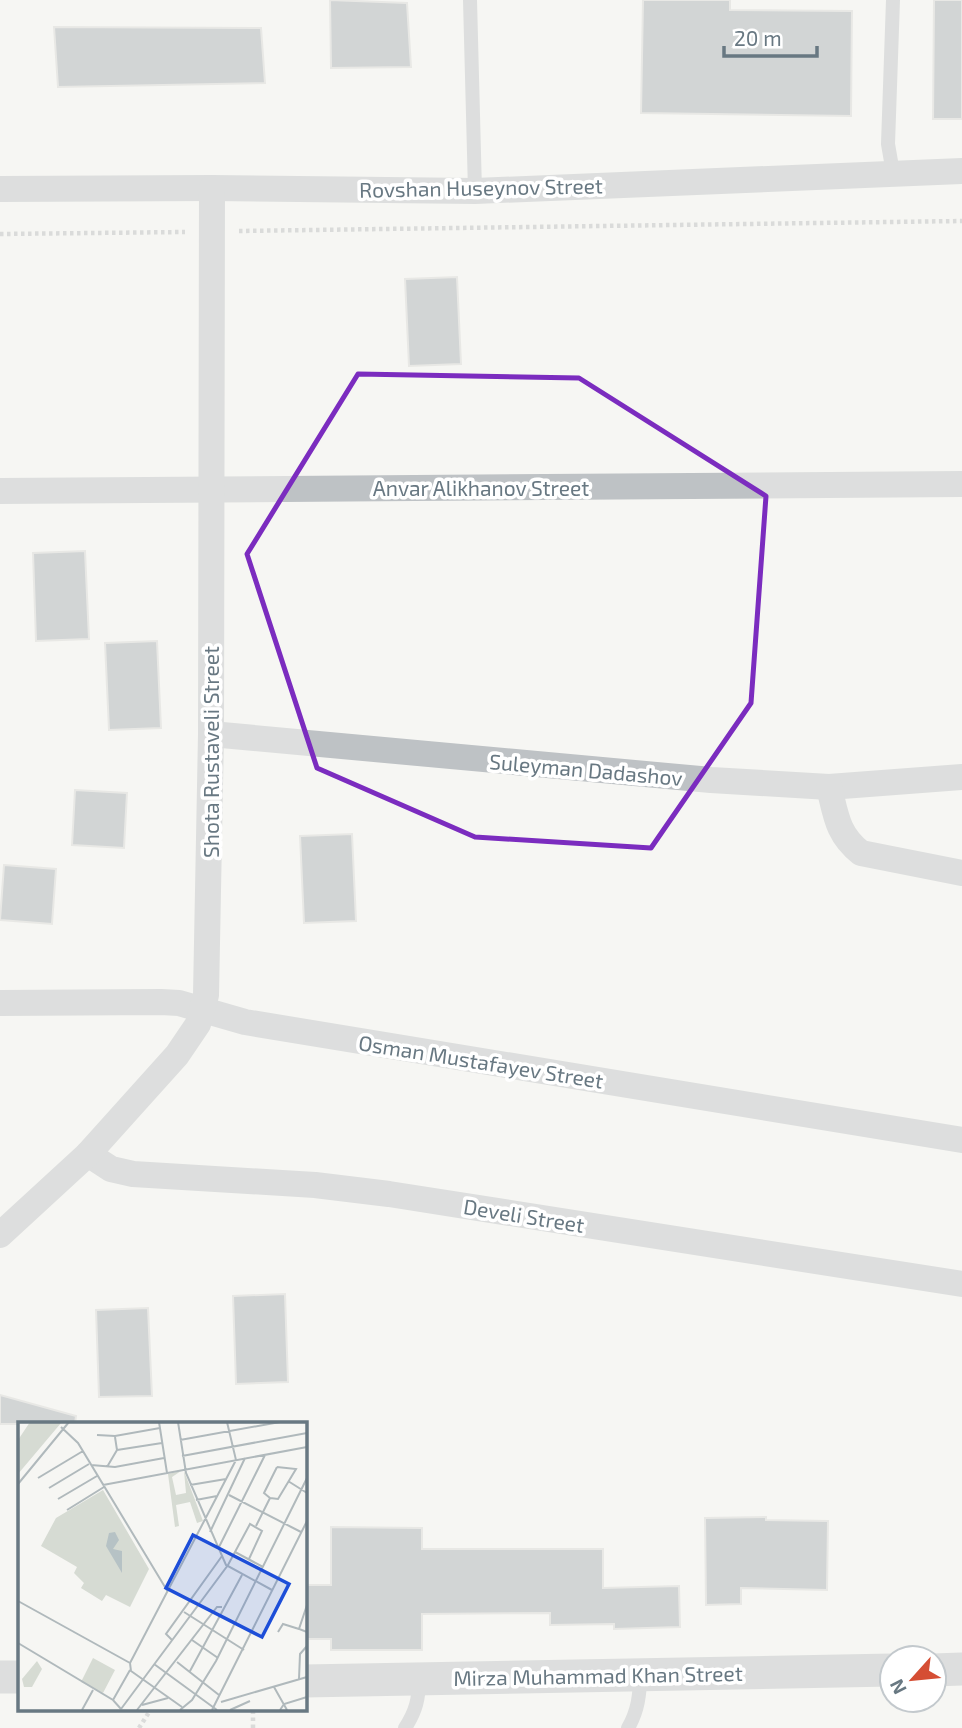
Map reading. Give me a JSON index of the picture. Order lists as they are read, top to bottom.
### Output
{
  "streets": {
    "street": [
      "Rovshan Huseynov Street",
      "Anvar Alikhanov Street",
      "Shota Rustaveli Street",
      "Suleyman Dadashov",
      "Osman Mustafayev Street",
      "Develi Street",
      "Mirza Muhammad Khan Street"
    ]
  },
  "crossings": [
    ["Rovshan Huseynov Street", "Shota Rustaveli Street"],
    ["Anvar Alikhanov Street", "Shota Rustaveli Street"],
    ["Shota Rustaveli Street", "Suleyman Dadashov"],
    ["Shota Rustaveli Street", "Osman Mustafayev Street"],
    ["Shota Rustaveli Street", "Develi Street"]
  ],
  "scale_bar": "20 m",
  "north": "bottom left"
}
